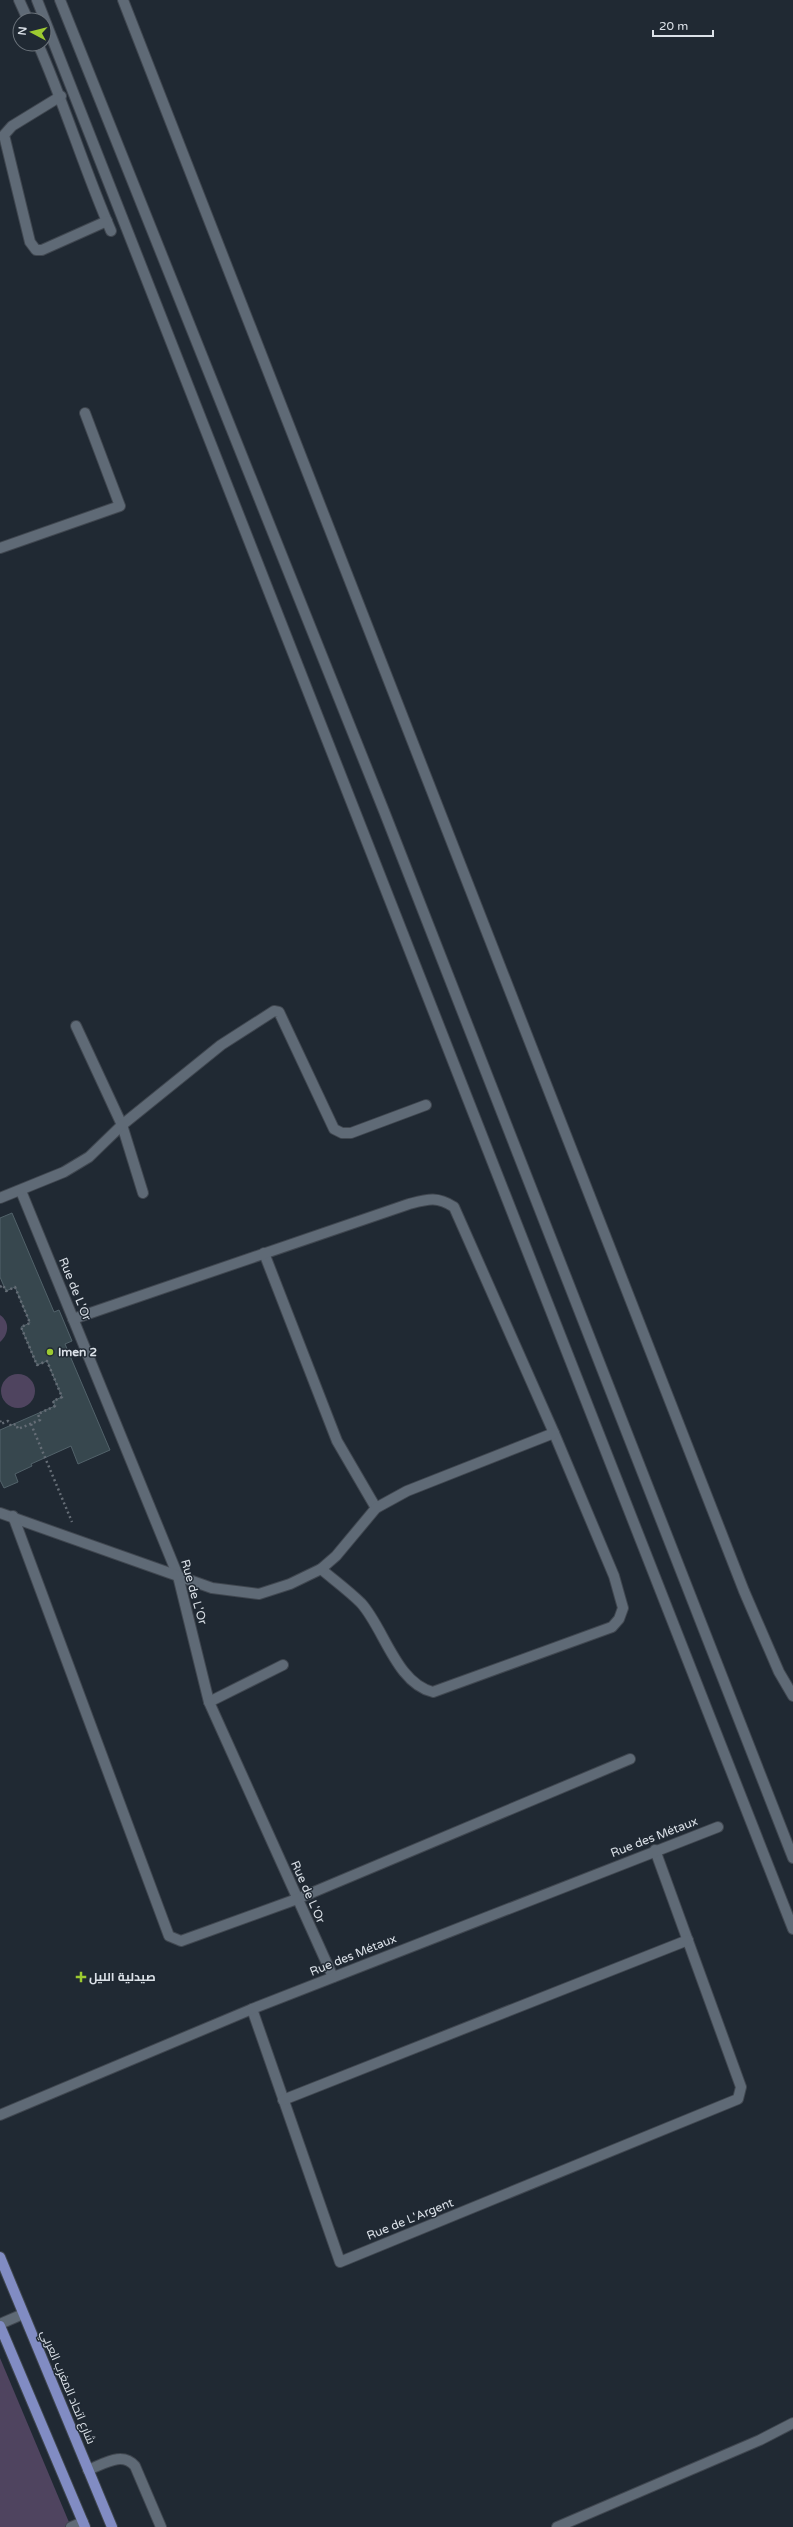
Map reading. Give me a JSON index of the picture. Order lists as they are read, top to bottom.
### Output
{
  "streets": {
    "main road": ["شارع اتحاد المغرب العربي"],
    "street": ["Rue de L'Or", "Rue des Métaux", "Rue de L'Argent"]
  },
  "crossings": [
    ["Rue de L'Or", "Rue des Métaux"],
    ["Rue des Métaux", "Rue de L'Argent"]
  ],
  "places": {
    "other": ["Imen 2"],
    "health": ["صيدلية الليل"]
  },
  "scale_bar": "20 m",
  "north": "left"
}
